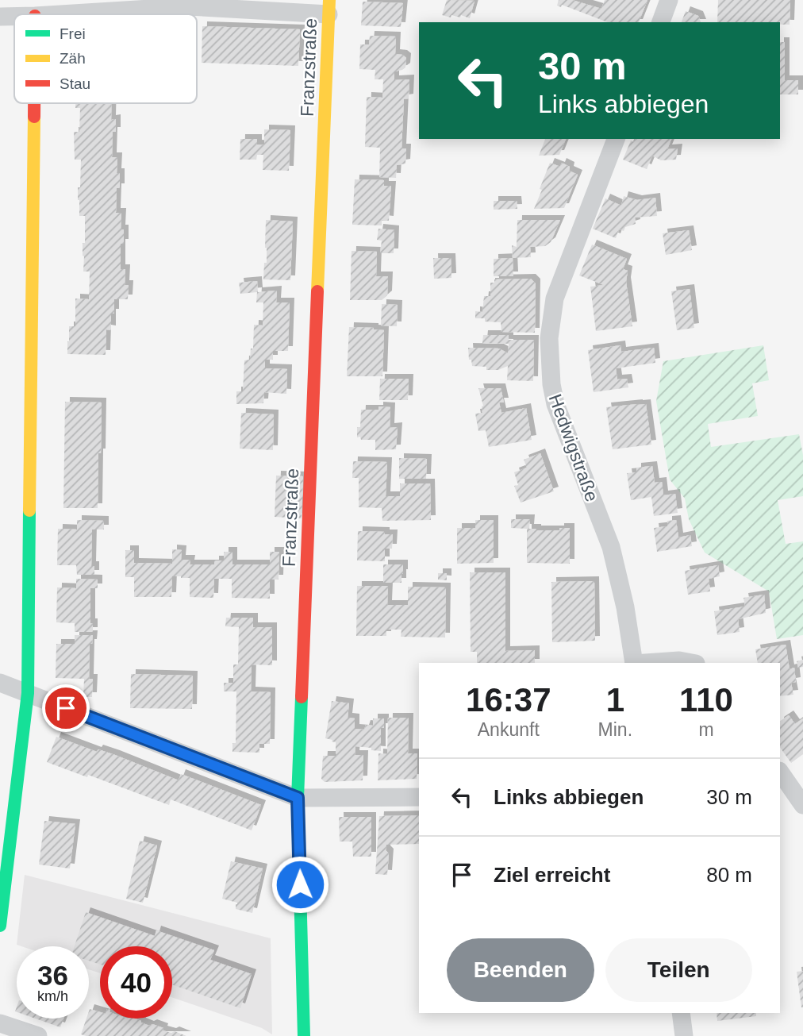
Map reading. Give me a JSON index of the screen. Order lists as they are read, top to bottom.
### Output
{
  "streets": {
    "street": ["Franzstraße", "Hedwigstraße"]
  },
  "legend": ["Frei", "Zäh", "Stau"],
  "page": {
    "turn": ["30 m", "Links abbiegen"],
    "eta": [
      "16:37",
      "Ankunft",
      "1",
      "Min.",
      "110",
      "m"
    ],
    "list": [
      {
        "name": "Links abbiegen",
        "value": "30 m"
      },
      {
        "name": "Ziel erreicht",
        "value": "80 m"
      }
    ],
    "buttons": ["Beenden", "Teilen"],
    "speed": "36 km/h",
    "limit": "40"
  }
}
